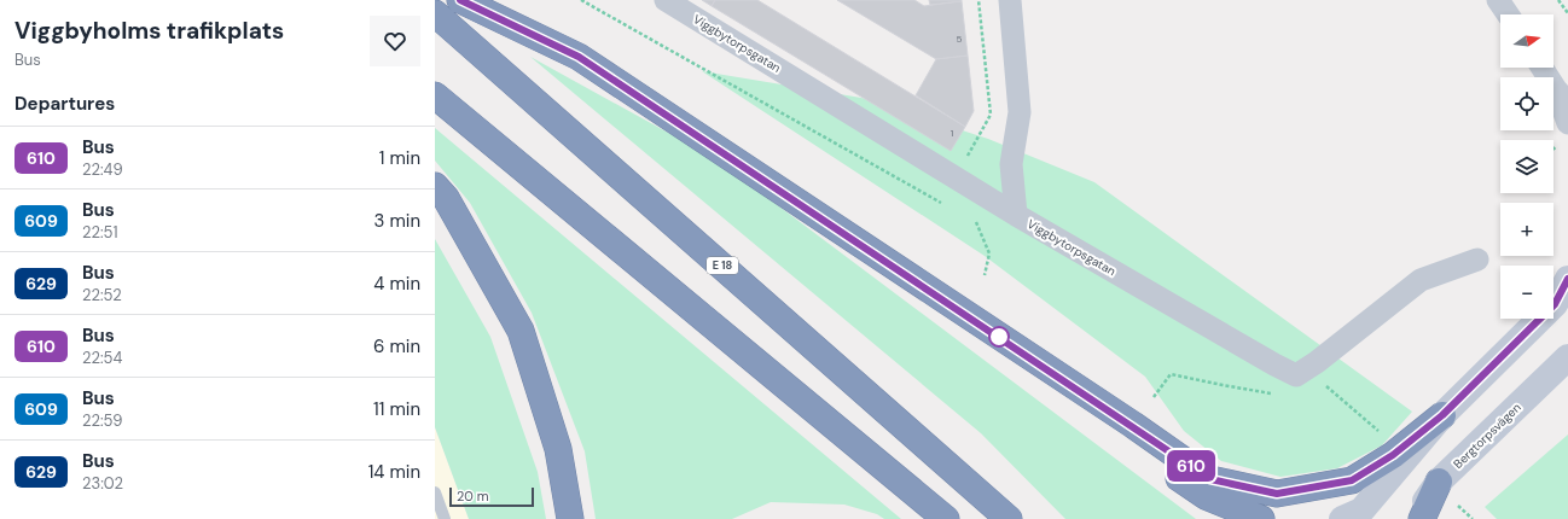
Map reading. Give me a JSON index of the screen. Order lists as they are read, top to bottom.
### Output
{
  "streets": {
    "highway": ["E 18"],
    "main road": ["Bergtorpsvägen"],
    "street": ["Viggbytorpsgatan"]
  },
  "lines": ["bus line 610"],
  "house_numbers": ["5", "1"],
  "scale_bar": "20 m",
  "north": "right",
  "page": {
    "heading": [
      ["Viggbyholms trafikplats", "Bus"],
      "Departures"
    ],
    "on_map": "610",
    "map_buttons": ["+", "−"],
    "list": [
      {
        "mark": "610",
        "name": "Bus",
        "note": "22:49",
        "value": "1 min"
      },
      {
        "mark": "609",
        "name": "Bus",
        "note": "22:51",
        "value": "3 min"
      },
      {
        "mark": "629",
        "name": "Bus",
        "note": "22:52",
        "value": "4 min"
      },
      {
        "mark": "610",
        "name": "Bus",
        "note": "22:54",
        "value": "6 min"
      },
      {
        "mark": "609",
        "name": "Bus",
        "note": "22:59",
        "value": "11 min"
      },
      {
        "mark": "629",
        "name": "Bus",
        "note": "23:02",
        "value": "14 min"
      }
    ],
    "scale": "20 m"
  }
}
